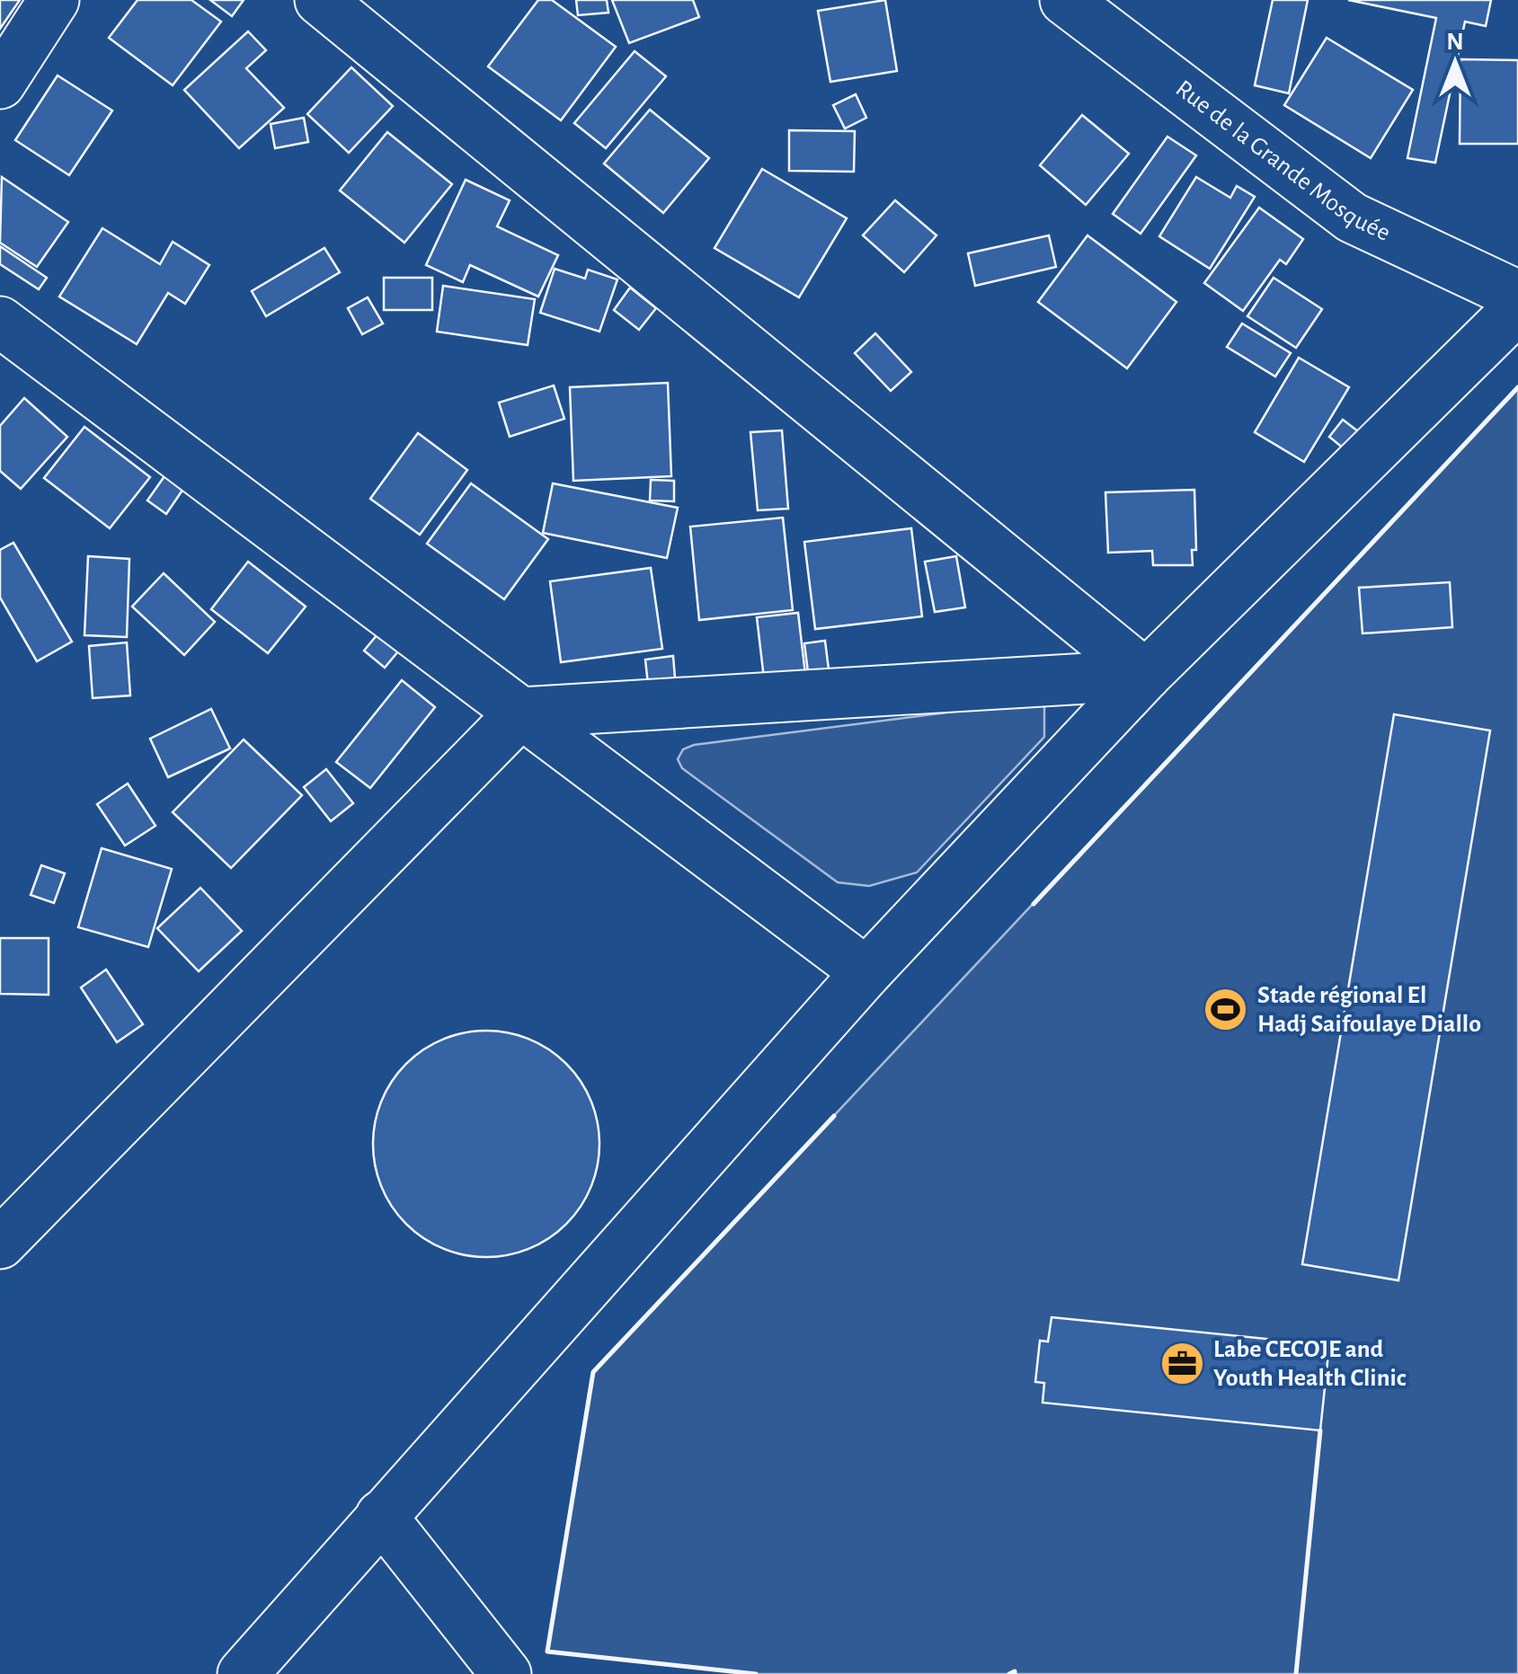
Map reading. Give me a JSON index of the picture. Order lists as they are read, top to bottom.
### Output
{
  "streets": {
    "street": ["Rue de la Grande Mosquée"]
  },
  "places": {
    "sports": ["Stade régional El Hadj Saifoulaye Diallo"],
    "office": ["Labe CECOJE and Youth Health Clinic"]
  },
  "north": "top"
}
